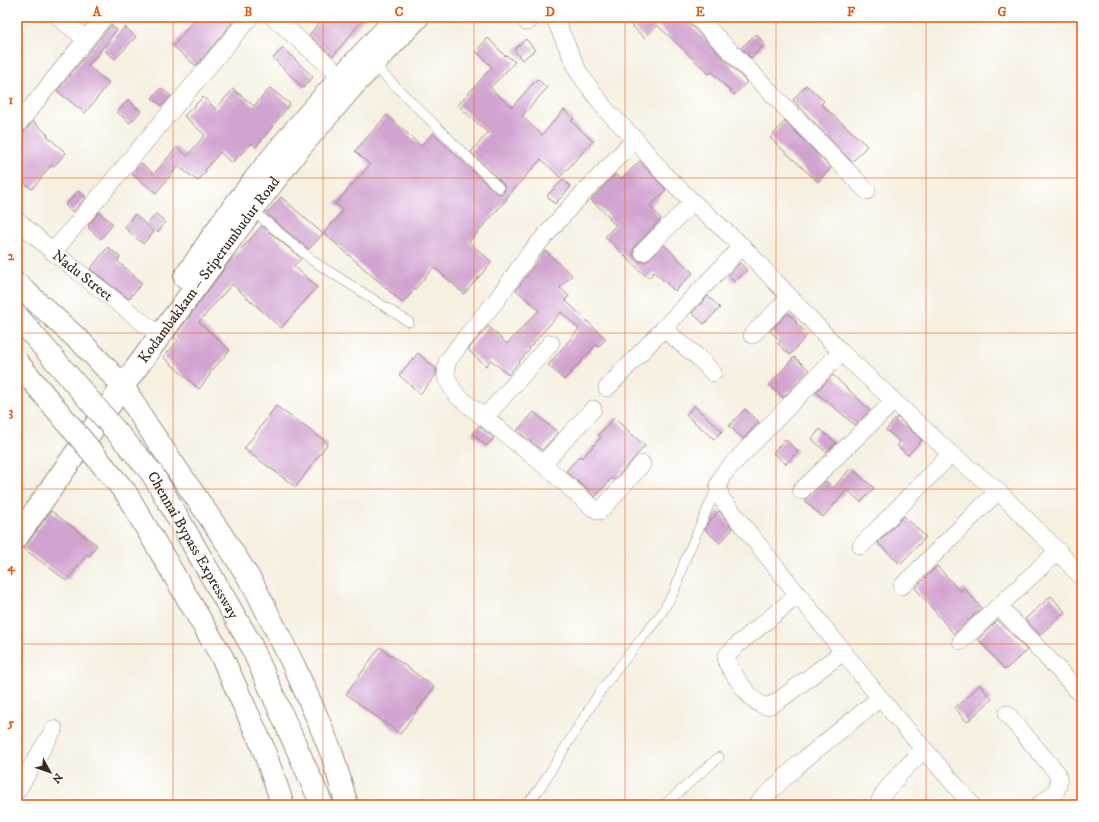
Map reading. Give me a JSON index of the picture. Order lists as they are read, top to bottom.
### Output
{
  "streets": {
    "main road": ["Kodambakkam – Sriperumbudur Road", "Chennai Bypass Expressway"],
    "street": ["Nadu Street"]
  },
  "crossings": [
    ["Kodambakkam – Sriperumbudur Road", "Nadu Street"]
  ],
  "north": "bottom right",
  "grid": {
    "columns": [
      "A",
      "B",
      "C",
      "D",
      "E",
      "F",
      "G"
    ],
    "rows": [
      "1",
      "2",
      "3",
      "4",
      "5"
    ]
  }
}
